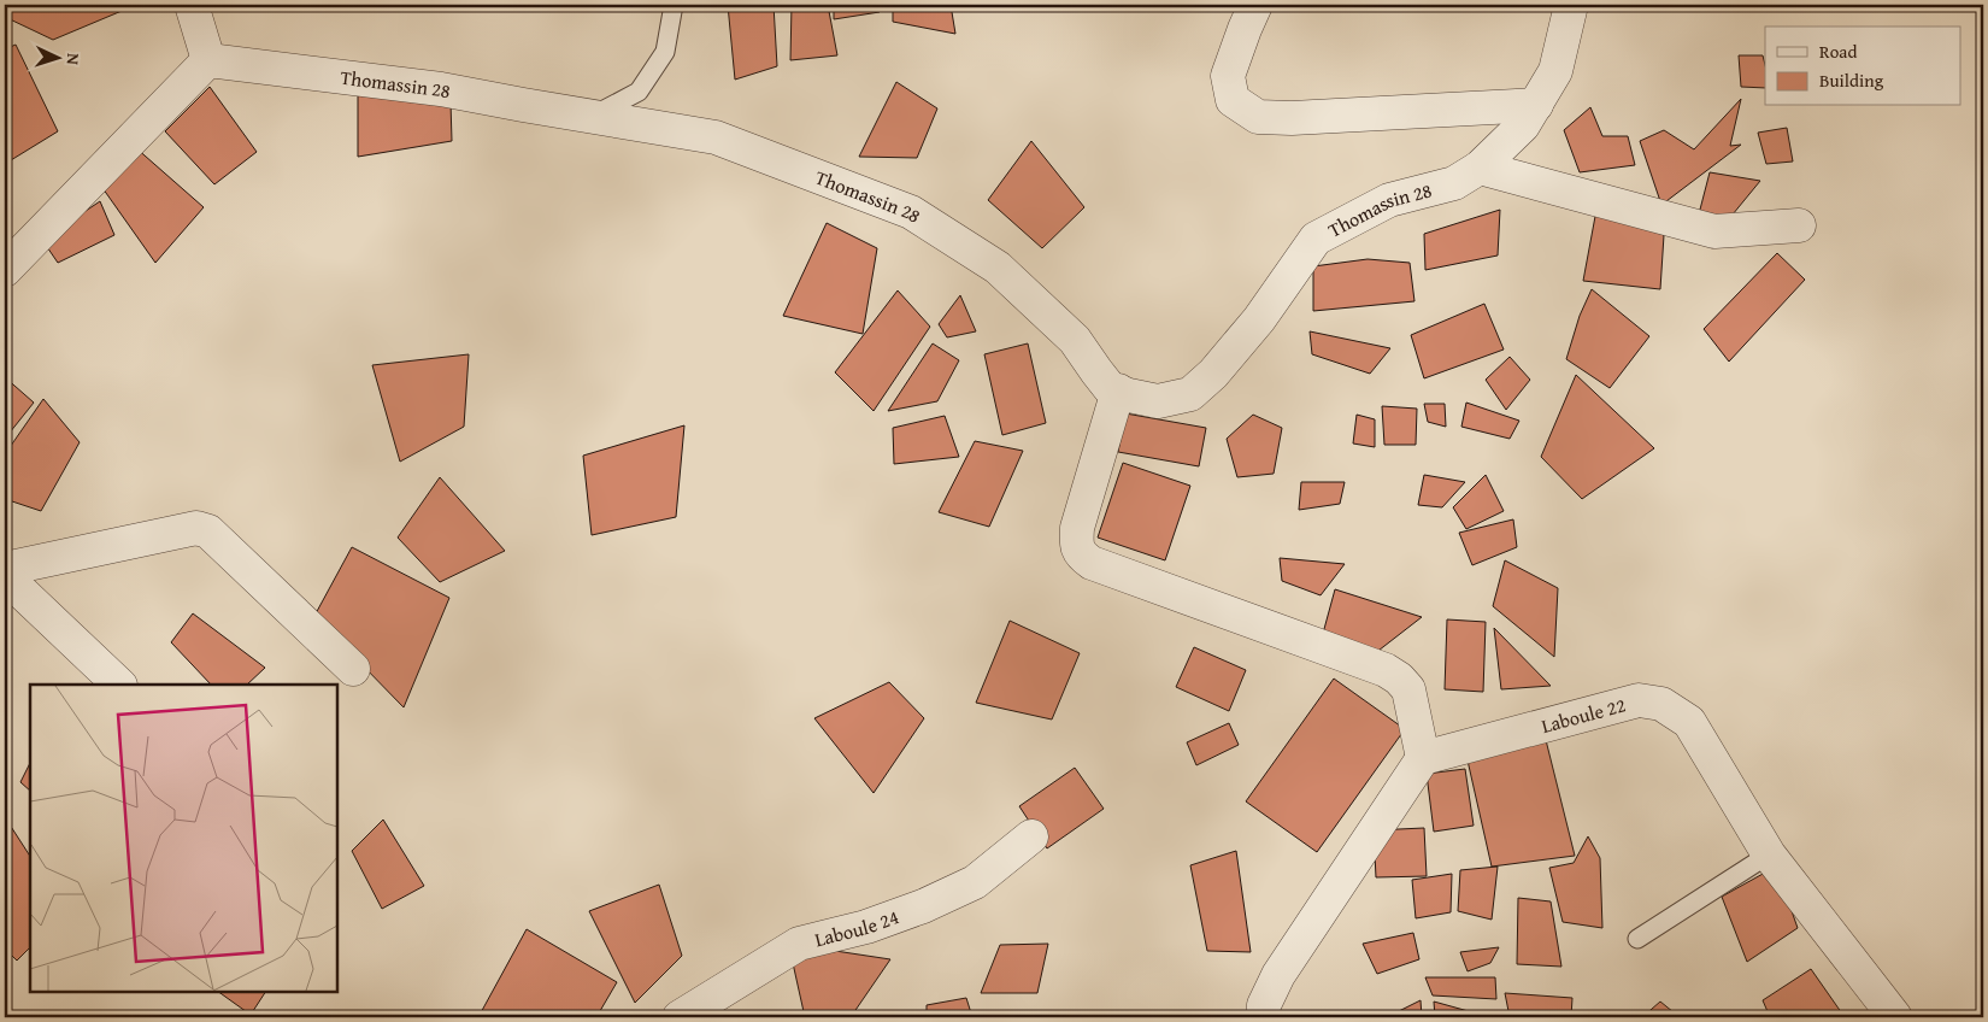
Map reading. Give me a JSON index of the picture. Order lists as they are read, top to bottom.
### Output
{
  "streets": {
    "street": ["Thomassin 28", "Laboule 22", "Laboule 24"]
  },
  "legend": ["Road", "Building"],
  "north": "right"
}
